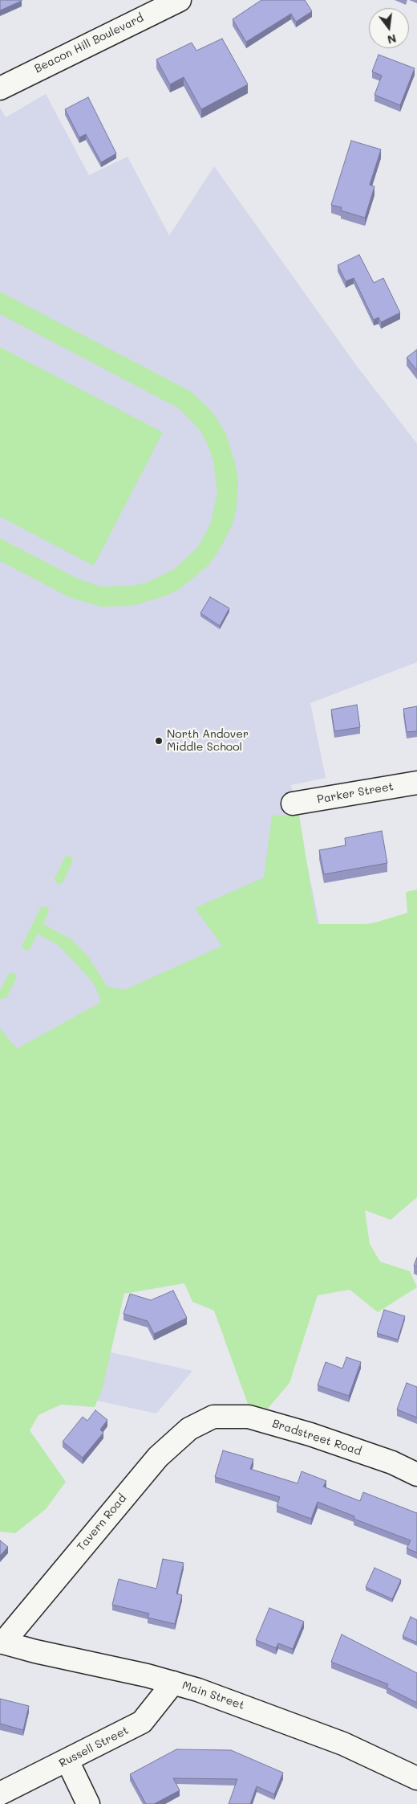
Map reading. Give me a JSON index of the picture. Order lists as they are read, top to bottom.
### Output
{
  "streets": {
    "street": [
      "Beacon Hill Boulevard",
      "Parker Street",
      "Bradstreet Road",
      "Tavern Road",
      "Main Street",
      "Russell Street"
    ]
  },
  "crossings": [
    ["Bradstreet Road", "Tavern Road"],
    ["Tavern Road", "Main Street"],
    ["Main Street", "Russell Street"]
  ],
  "places": ["North Andover Middle School"],
  "north": "bottom"
}
